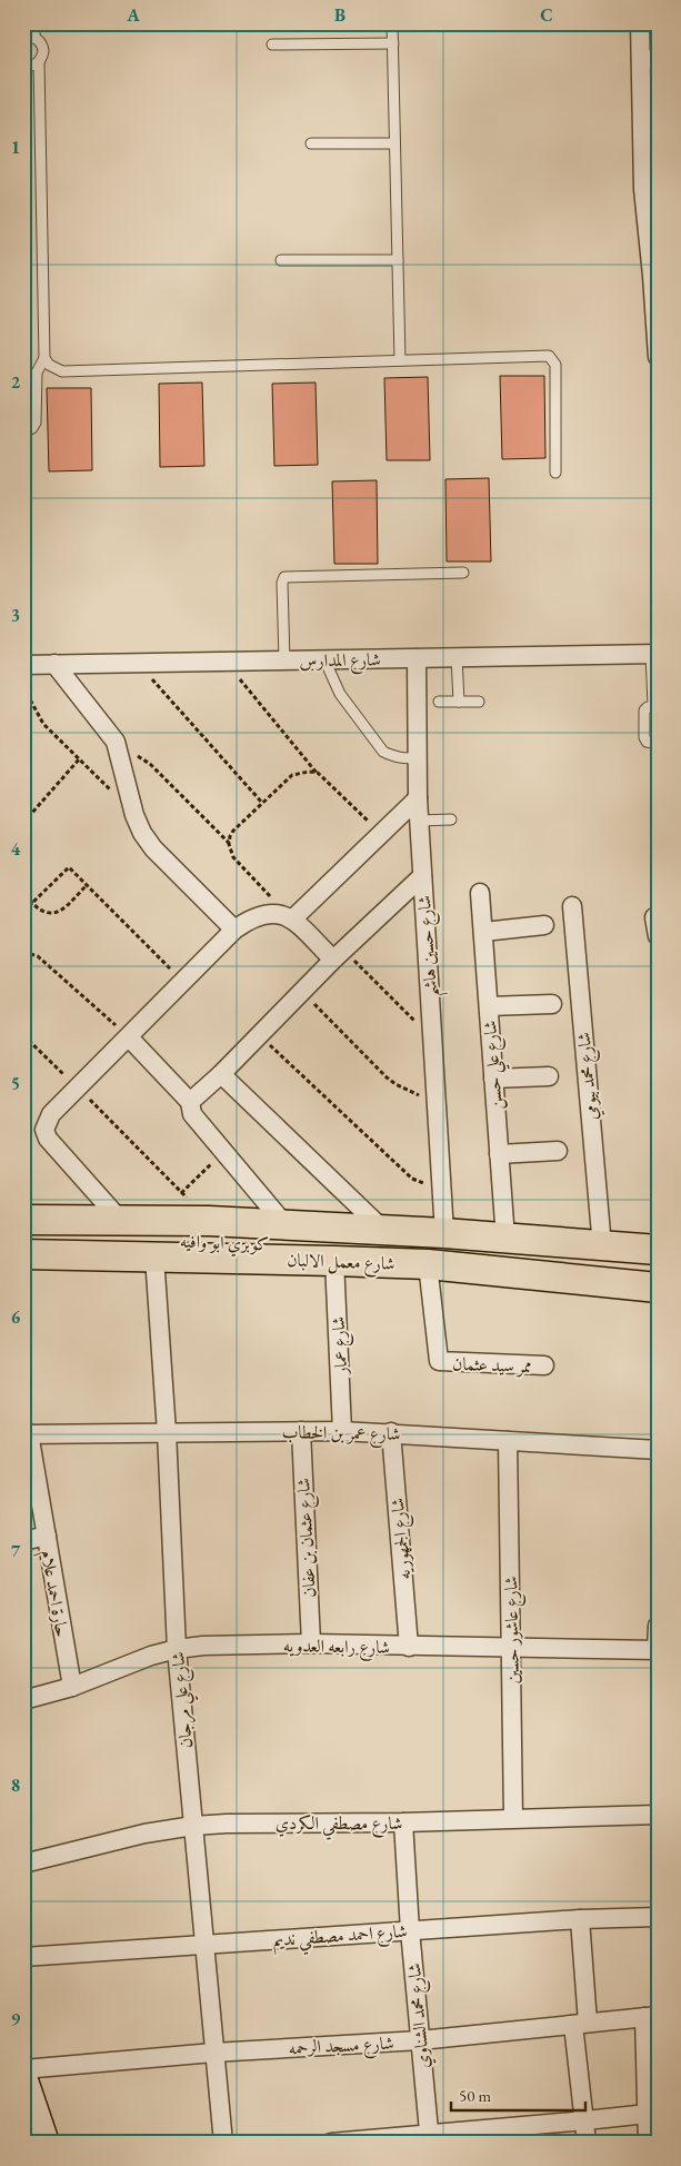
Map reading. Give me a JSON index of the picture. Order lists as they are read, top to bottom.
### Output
{
  "streets": {
    "main road": ["كوبري ابو وافيه", "شارع معمل الالبان"],
    "street": [
      "شارع المدارس",
      "شارع حسين هاشم",
      "شارع علي حسن",
      "شارع محمد بيومي",
      "شارع عمار",
      "ممر سيد عثمان",
      "شارع عمر بن الخطاب",
      "شارع عثمان بن عفان",
      "شارع الجمهوريه",
      "حارة احمد علام",
      "شارع عاشور حسين",
      "شارع رابعه العدويه",
      "شارع علي مرجان",
      "شارع مصطفي الكردي",
      "شارع احمد مصطفي نديم",
      "شارع محمد الشناوي",
      "شارع مسجد الرحمه"
    ]
  },
  "crossings": [
    ["شارع المدارس", "شارع حسين هاشم"],
    ["شارع حسين هاشم", "شارع معمل الالبان"],
    ["شارع علي حسن", "شارع معمل الالبان"],
    ["شارع محمد بيومي", "شارع معمل الالبان"],
    ["شارع معمل الالبان", "شارع عمار"],
    ["شارع معمل الالبان", "ممر سيد عثمان"],
    ["شارع معمل الالبان", "شارع علي مرجان"],
    ["شارع عمار", "شارع عمر بن الخطاب"],
    ["شارع عمر بن الخطاب", "شارع عثمان بن عفان"],
    ["شارع عمر بن الخطاب", "شارع الجمهوريه"],
    ["شارع عمر بن الخطاب", "حارة احمد علام"],
    ["شارع عمر بن الخطاب", "شارع عاشور حسين"],
    ["شارع عمر بن الخطاب", "شارع علي مرجان"],
    ["شارع عثمان بن عفان", "شارع رابعه العدويه"],
    ["شارع الجمهوريه", "شارع رابعه العدويه"],
    ["حارة احمد علام", "شارع رابعه العدويه"],
    ["شارع عاشور حسين", "شارع رابعه العدويه"],
    ["شارع عاشور حسين", "شارع مصطفي الكردي"],
    ["شارع رابعه العدويه", "شارع علي مرجان"],
    ["شارع علي مرجان", "شارع مصطفي الكردي"],
    ["شارع علي مرجان", "شارع احمد مصطفي نديم"],
    ["شارع علي مرجان", "شارع مسجد الرحمه"],
    ["شارع مصطفي الكردي", "شارع محمد الشناوي"],
    ["شارع احمد مصطفي نديم", "شارع محمد الشناوي"],
    ["شارع محمد الشناوي", "شارع مسجد الرحمه"]
  ],
  "scale_bar": "50 m",
  "grid": {
    "columns": ["A", "B", "C"],
    "rows": [
      "1",
      "2",
      "3",
      "4",
      "5",
      "6",
      "7",
      "8",
      "9"
    ]
  }
}
